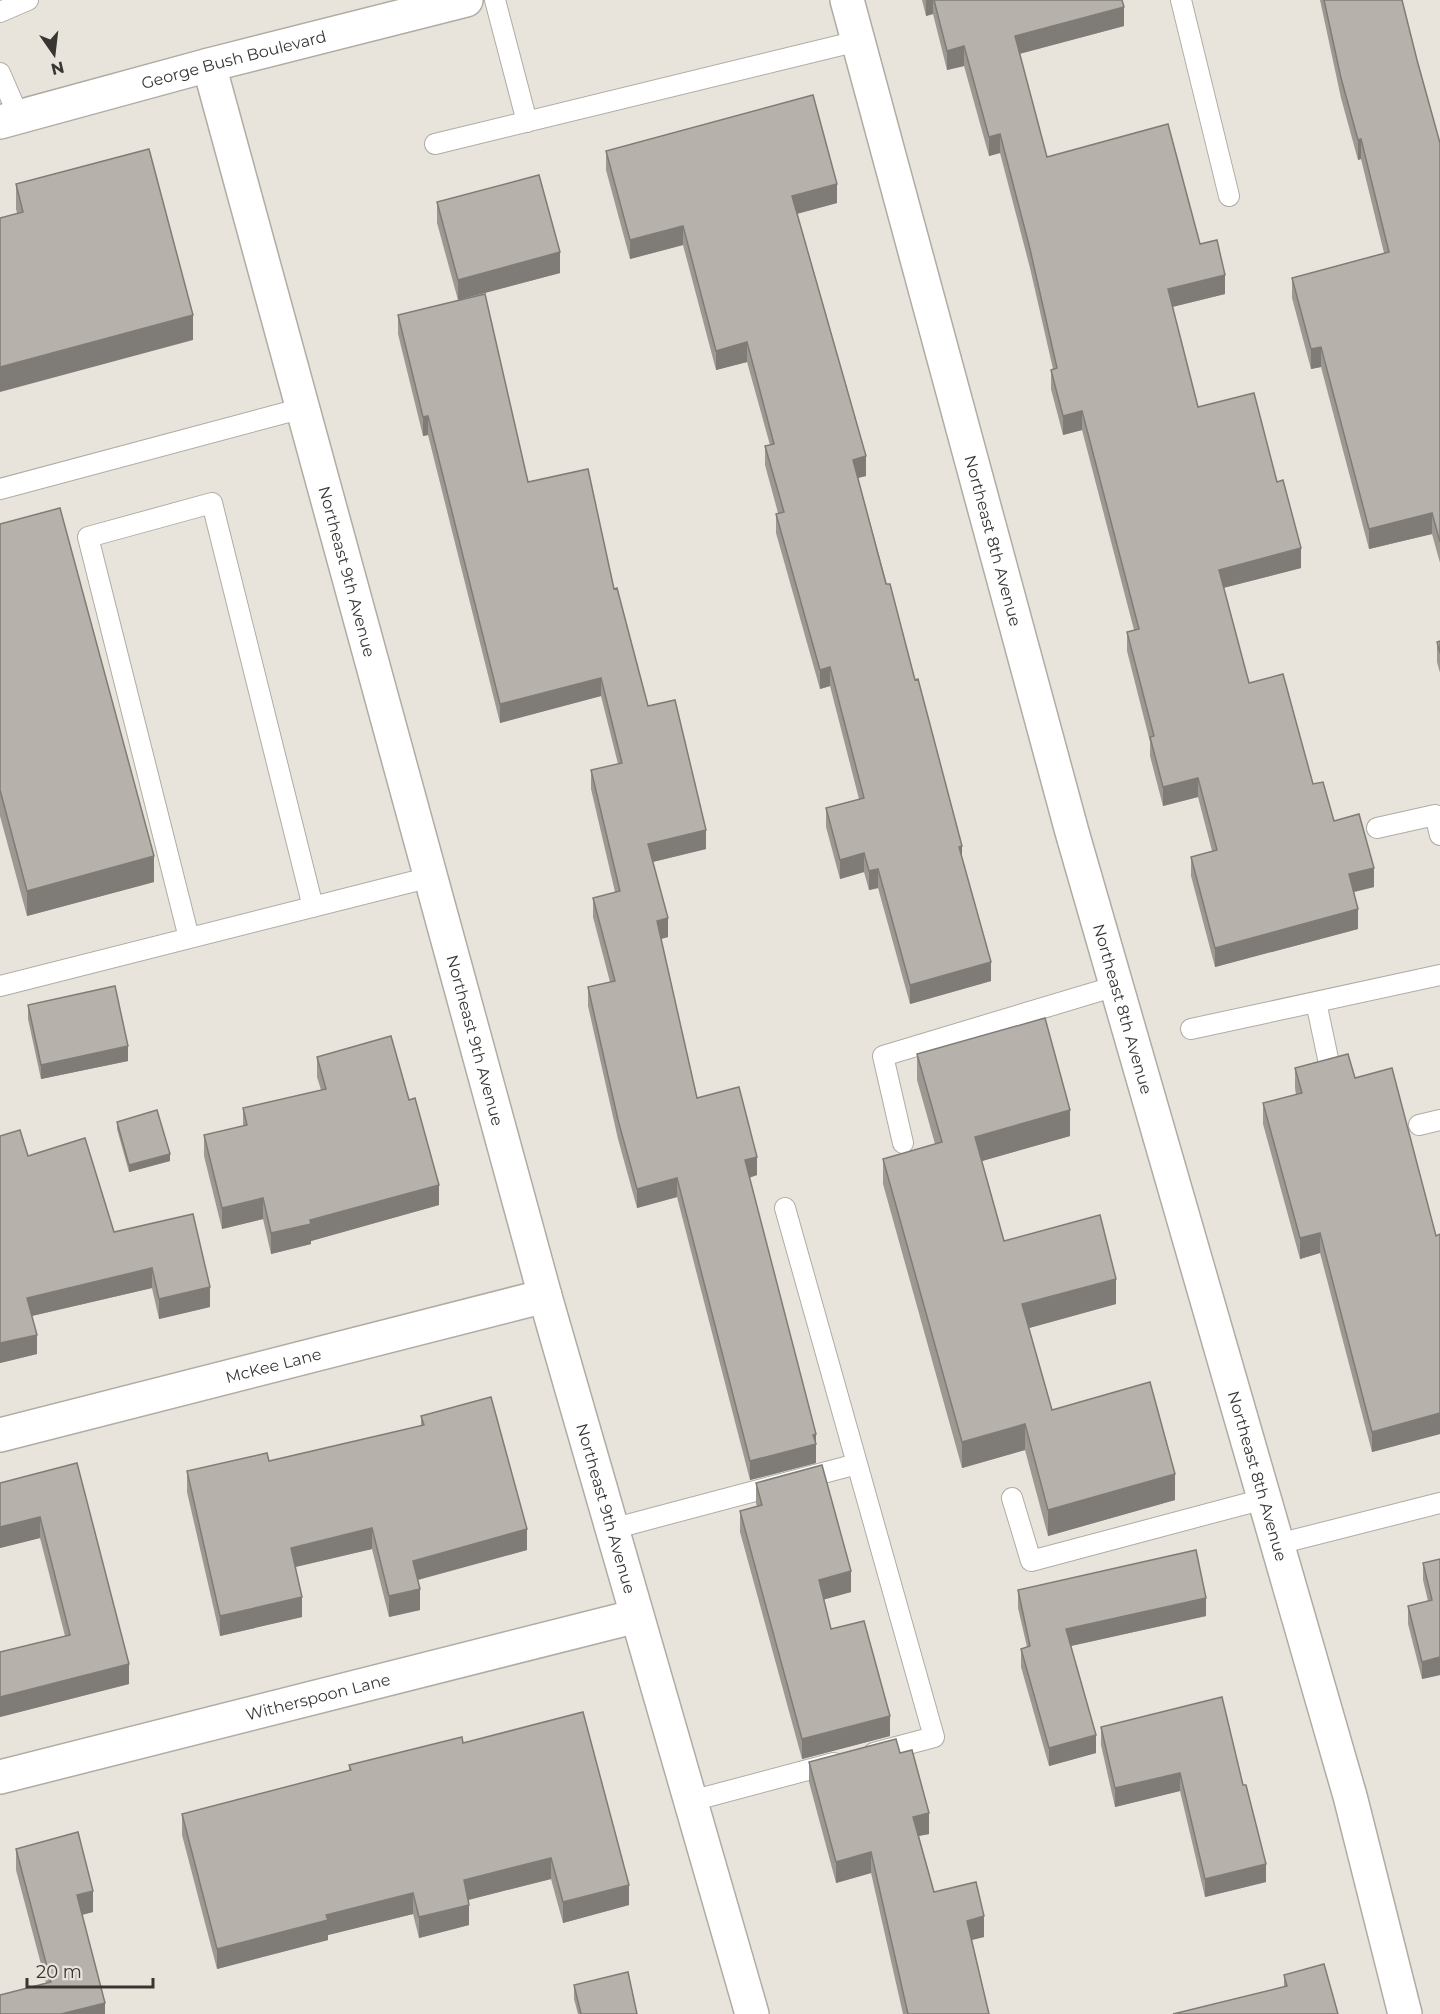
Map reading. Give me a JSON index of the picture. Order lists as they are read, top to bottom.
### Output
{
  "streets": {
    "street": [
      "George Bush Boulevard",
      "Northeast 8th Avenue",
      "Northeast 9th Avenue",
      "McKee Lane",
      "Witherspoon Lane"
    ]
  },
  "crossings": [
    ["George Bush Boulevard", "Northeast 9th Avenue"],
    ["Northeast 9th Avenue", "McKee Lane"],
    ["Northeast 9th Avenue", "Witherspoon Lane"]
  ],
  "scale_bar": "20 m",
  "north": "bottom"
}
